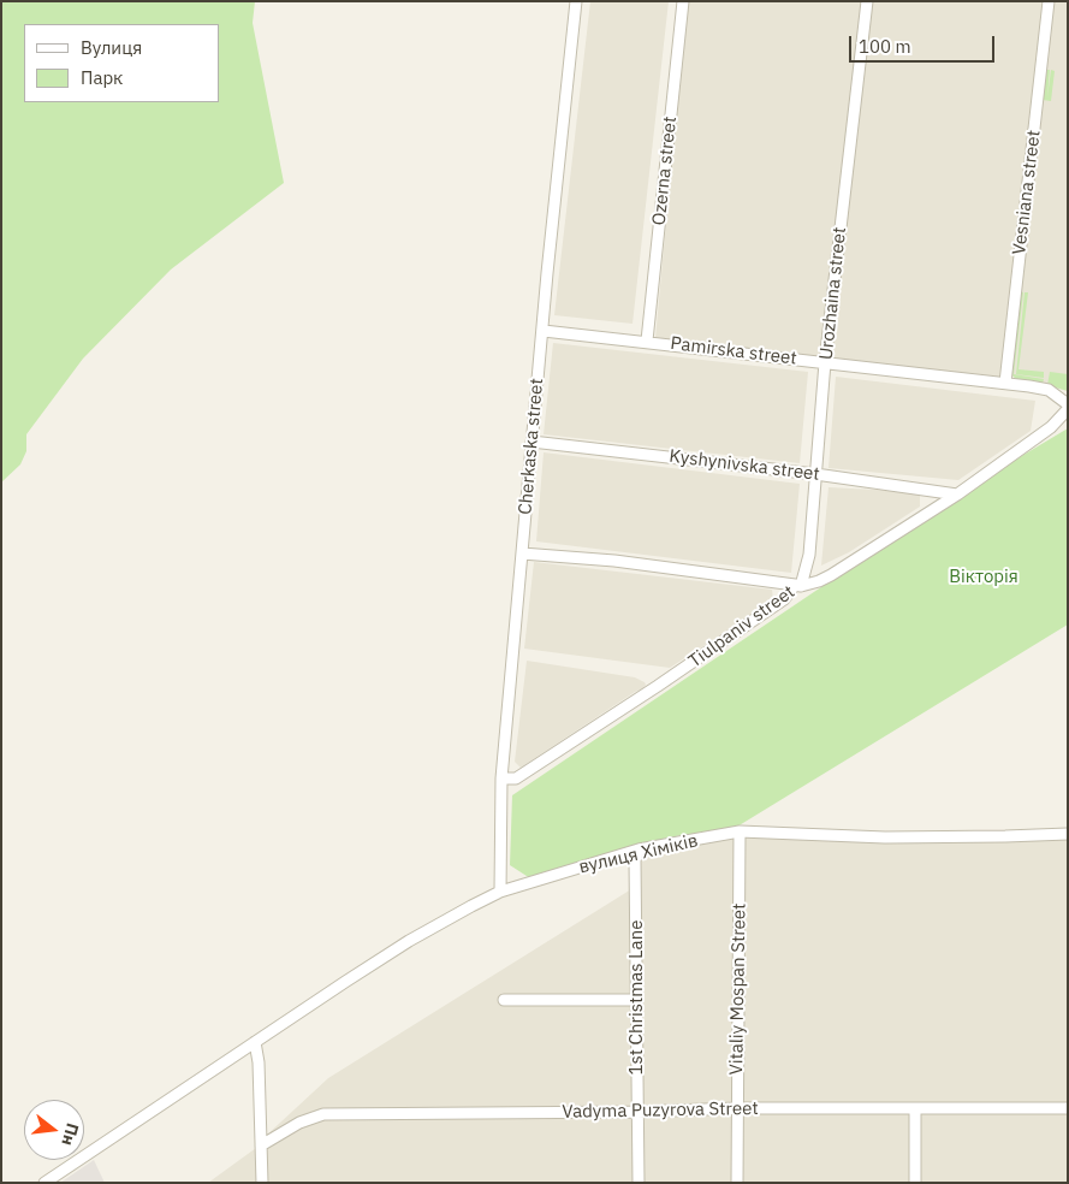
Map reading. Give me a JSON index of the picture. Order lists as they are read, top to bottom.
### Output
{
  "streets": {
    "street": [
      "Ozerna street",
      "Vesniana street",
      "Urozhaina street",
      "Pamirska street",
      "Cherkaska street",
      "Kyshynivska street",
      "Tiulpaniv street",
      "вулиця Хіміків",
      "Vitaliy Mospan Street",
      "1st Christmas Lane",
      "Vadyma Puzyrova Street"
    ]
  },
  "crossings": [
    ["Ozerna street", "Pamirska street"],
    ["Vesniana street", "Pamirska street"],
    ["Urozhaina street", "Pamirska street"],
    ["Urozhaina street", "Kyshynivska street"],
    ["Urozhaina street", "Tiulpaniv street"],
    ["Pamirska street", "Cherkaska street"],
    ["Pamirska street", "Tiulpaniv street"],
    ["Cherkaska street", "Kyshynivska street"],
    ["Cherkaska street", "Tiulpaniv street"],
    ["Cherkaska street", "вулиця Хіміків"],
    ["Kyshynivska street", "Tiulpaniv street"],
    ["вулиця Хіміків", "Vitaliy Mospan Street"],
    ["вулиця Хіміків", "1st Christmas Lane"],
    ["Vitaliy Mospan Street", "Vadyma Puzyrova Street"],
    ["1st Christmas Lane", "Vadyma Puzyrova Street"]
  ],
  "parks": ["Вікторія"],
  "legend": ["Вулиця", "Парк"],
  "scale_bar": "100 m",
  "north": "right"
}
